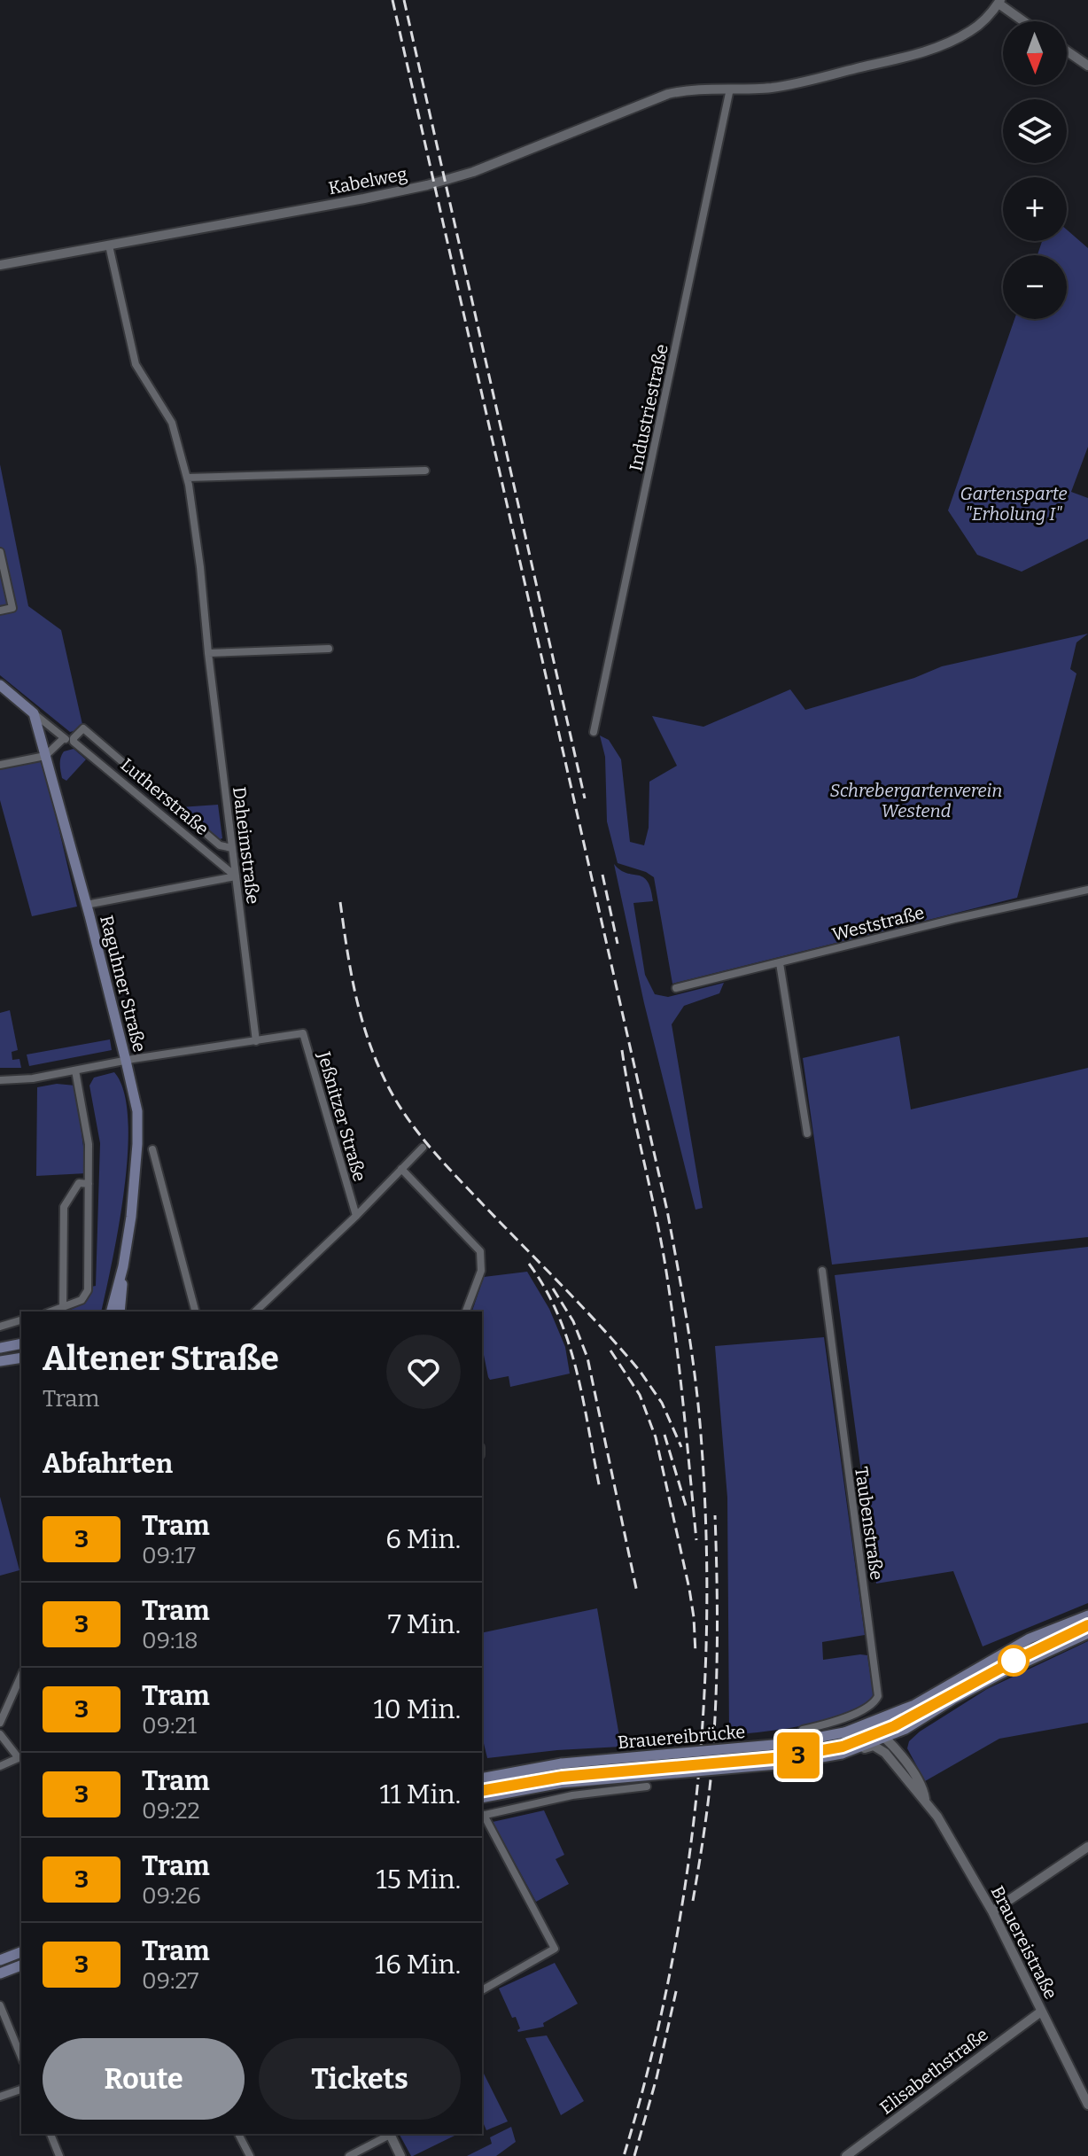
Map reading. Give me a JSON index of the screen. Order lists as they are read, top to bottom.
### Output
{
  "streets": {
    "main road": ["Lutherstraße", "Raguhner Straße", "Brauereibrücke"],
    "street": [
      "Kabelweg",
      "Industriestraße",
      "Daheimstraße",
      "Weststraße",
      "Jeßnitzer Straße",
      "Taubenstraße",
      "Brauereistraße",
      "Elisabethstraße"
    ]
  },
  "crossings": [
    ["Kabelweg", "Industriestraße"],
    ["Kabelweg", "Daheimstraße"],
    ["Lutherstraße", "Daheimstraße"],
    ["Lutherstraße", "Raguhner Straße"],
    ["Daheimstraße", "Jeßnitzer Straße"],
    ["Raguhner Straße", "Jeßnitzer Straße"],
    ["Brauereibrücke", "Brauereistraße"],
    ["Brauereistraße", "Elisabethstraße"]
  ],
  "parks": ["Gartensparte \"Erholung I\"", "Schrebergartenverein Westend"],
  "lines": ["tram line 3"],
  "north": "bottom",
  "page": {
    "on_map": "3",
    "map_buttons": ["+", "−"],
    "heading": [
      ["Altener Straße", "Tram"],
      "Abfahrten"
    ],
    "list": [
      {
        "mark": "3",
        "name": "Tram",
        "note": "09:17",
        "value": "6 Min."
      },
      {
        "mark": "3",
        "name": "Tram",
        "note": "09:18",
        "value": "7 Min."
      },
      {
        "mark": "3",
        "name": "Tram",
        "note": "09:21",
        "value": "10 Min."
      },
      {
        "mark": "3",
        "name": "Tram",
        "note": "09:22",
        "value": "11 Min."
      },
      {
        "mark": "3",
        "name": "Tram",
        "note": "09:26",
        "value": "15 Min."
      },
      {
        "mark": "3",
        "name": "Tram",
        "note": "09:27",
        "value": "16 Min."
      }
    ],
    "buttons": ["Route", "Tickets"]
  }
}
